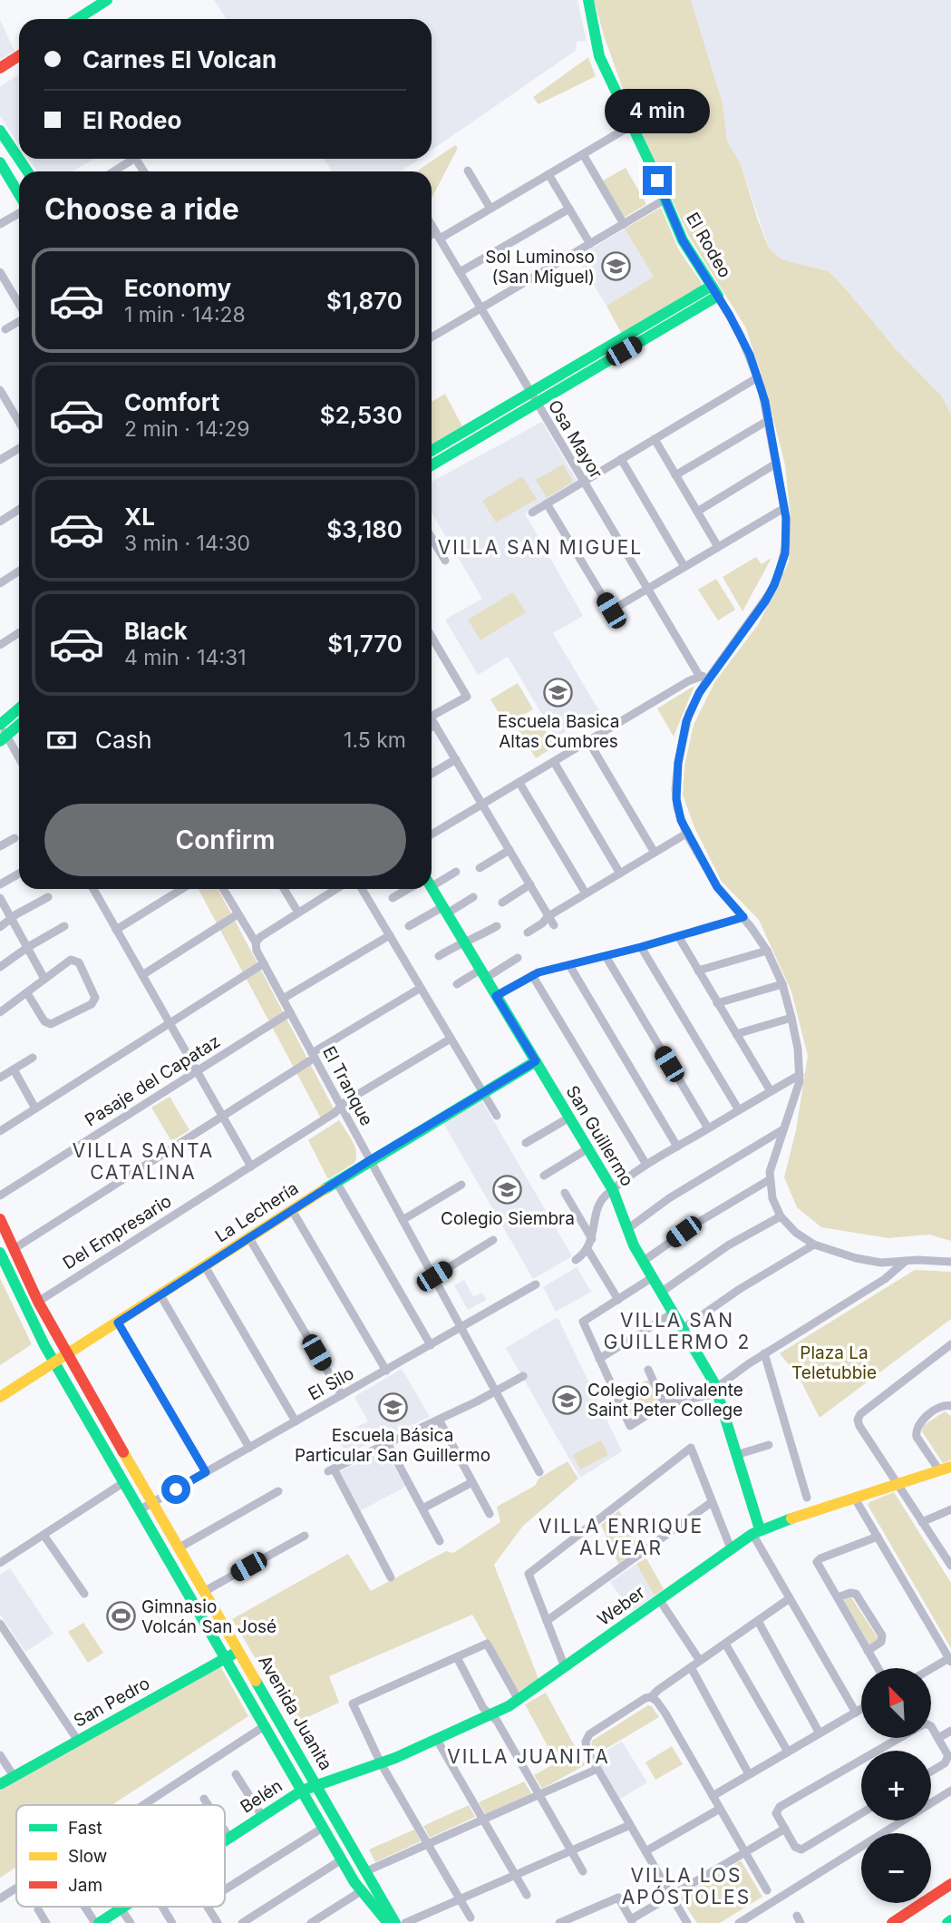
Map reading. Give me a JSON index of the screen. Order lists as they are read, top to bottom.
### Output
{
  "streets": {
    "street": [
      "El Rodeo",
      "Osa Mayor",
      "Pasaje del Capataz",
      "El Tranque",
      "San Guillermo",
      "La Lechería",
      "Del Empresario",
      "El Silo",
      "Weber",
      "San Pedro",
      "Avenida Juanita",
      "Belén"
    ]
  },
  "crossings": [
    ["Pasaje del Capataz", "El Tranque"],
    ["El Tranque", "La Lechería"],
    ["El Tranque", "Del Empresario"],
    ["El Tranque", "El Silo"],
    ["San Guillermo", "La Lechería"],
    ["San Guillermo", "Weber"],
    ["La Lechería", "Avenida Juanita"],
    ["Del Empresario", "Avenida Juanita"],
    ["El Silo", "Avenida Juanita"],
    ["Weber", "Avenida Juanita"],
    ["Weber", "Belén"],
    ["San Pedro", "Avenida Juanita"],
    ["Avenida Juanita", "Belén"]
  ],
  "districts": [
    "VILLA SAN MIGUEL",
    "VILLA SANTA CATALINA",
    "VILLA SAN GUILLERMO 2",
    "VILLA ENRIQUE ALVEAR",
    "VILLA JUANITA",
    "VILLA LOS APÓSTOLES"
  ],
  "parks": ["Plaza La Teletubbie"],
  "places": {
    "school or university": [
      "Sol Luminoso (San Miguel)",
      "Escuela Basica Altas Cumbres",
      "Colegio Siembra",
      "Colegio Polivalente Saint Peter College",
      "Escuela Básica Particular San Guillermo"
    ],
    "sports": ["Gimnasio Volcán San José"]
  },
  "legend": ["Fast", "Slow", "Jam"],
  "north": "top left",
  "page": {
    "banner": ["Carnes El Volcan", "El Rodeo"],
    "bubble": "4 min",
    "heading": "Choose a ride",
    "list": [
      {
        "name": "Economy",
        "note": "1 min · 14:28",
        "value": "$1,870"
      },
      {
        "name": "Comfort",
        "note": "2 min · 14:29",
        "value": "$2,530"
      },
      {
        "name": "XL",
        "note": "3 min · 14:30",
        "value": "$3,180"
      },
      {
        "name": "Black",
        "note": "4 min · 14:31",
        "value": "$1,770"
      }
    ],
    "pay": ["Cash", "1.5 km"],
    "buttons": "Confirm",
    "map_buttons": ["+", "−"]
  }
}
